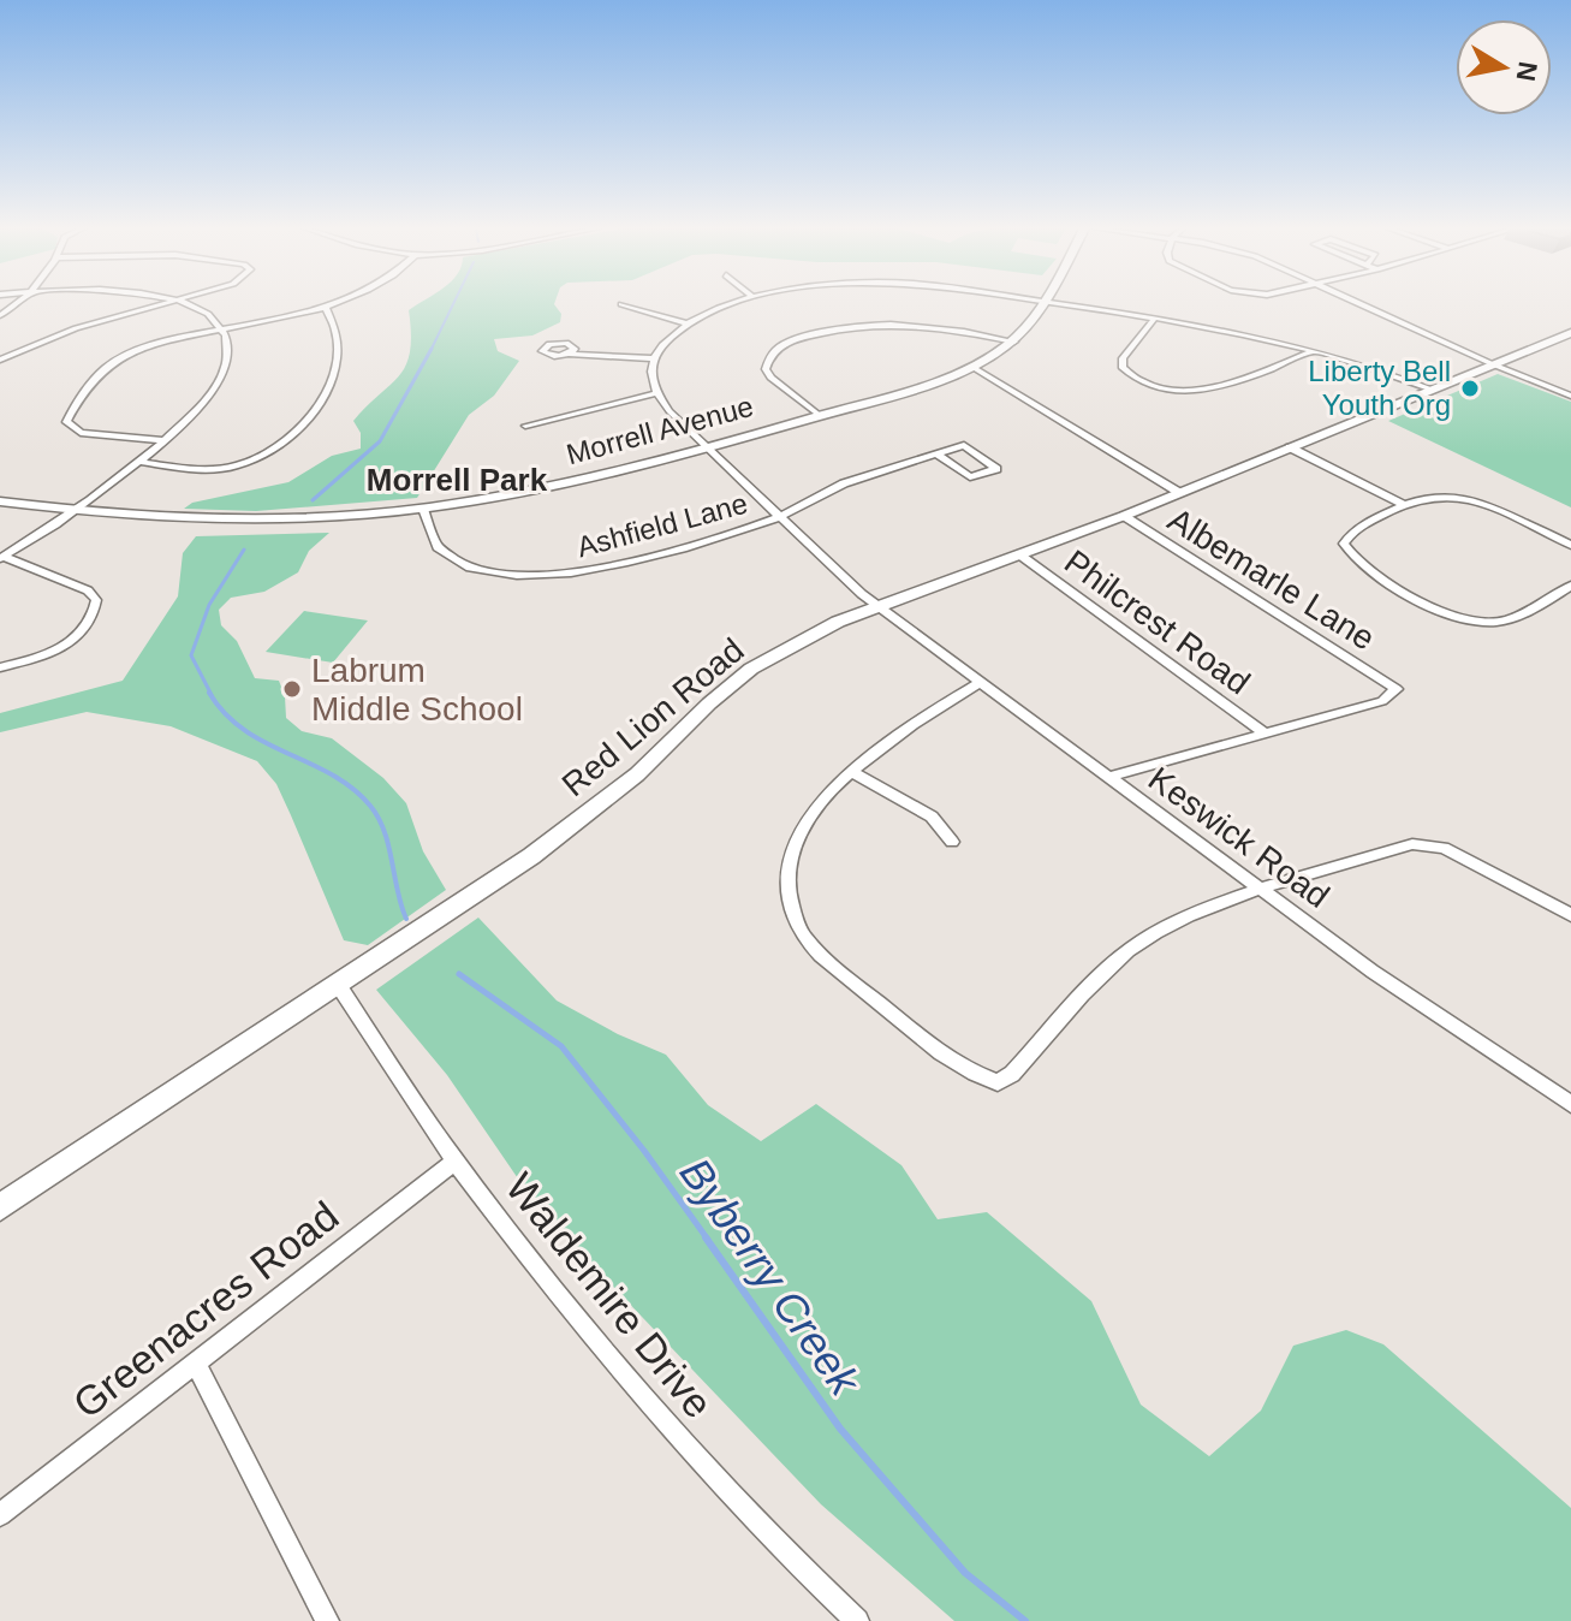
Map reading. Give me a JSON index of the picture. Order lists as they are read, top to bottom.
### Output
{
  "streets": {
    "street": [
      "Morrell Avenue",
      "Ashfield Lane",
      "Albemarle Lane",
      "Philcrest Road",
      "Red Lion Road",
      "Keswick Road",
      "Waldemire Drive",
      "Greenacres Road"
    ]
  },
  "crossings": [
    ["Morrell Avenue", "Ashfield Lane"],
    ["Morrell Avenue", "Albemarle Lane"],
    ["Morrell Avenue", "Keswick Road"],
    ["Ashfield Lane", "Keswick Road"],
    ["Albemarle Lane", "Philcrest Road"],
    ["Albemarle Lane", "Red Lion Road"],
    ["Philcrest Road", "Red Lion Road"],
    ["Red Lion Road", "Keswick Road"],
    ["Red Lion Road", "Waldemire Drive"],
    ["Waldemire Drive", "Greenacres Road"]
  ],
  "districts": ["Morrell Park"],
  "water": ["Byberry Creek"],
  "places": ["Liberty Bell Youth Org", "Labrum Middle School"],
  "north": "right"
}
